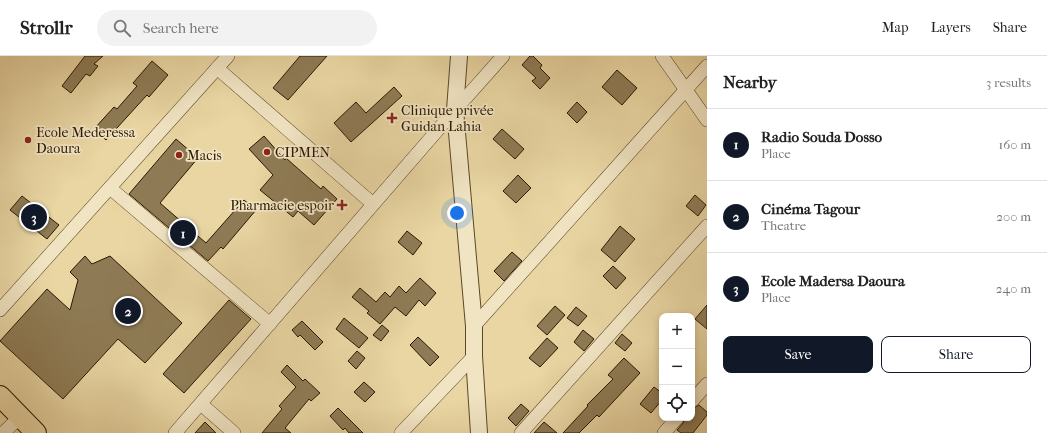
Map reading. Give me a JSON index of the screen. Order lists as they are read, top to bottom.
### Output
{
  "places": {
    "health": ["Clinique privée Guidan Lahia", "Pharmacie espoir"],
    "other": ["Ecole Mederessa Daoura", "CIPMEN", "Macis"]
  },
  "page": {
    "header": "Strollr",
    "search": "Search here",
    "nav": ["Map", "Layers", "Share"],
    "heading": ["Nearby", "3 results"],
    "list": [
      {
        "mark": "1",
        "name": "Radio Souda Dosso",
        "note": "Place",
        "value": "160 m"
      },
      {
        "mark": "2",
        "name": "Cinéma Tagour",
        "note": "Theatre",
        "value": "200 m"
      },
      {
        "mark": "3",
        "name": "Ecole Madersa Daoura",
        "note": "Place",
        "value": "240 m"
      }
    ],
    "pins": ["3", "1", "2"],
    "map_buttons": ["+", "−"],
    "buttons": ["Save", "Share"]
  }
}
